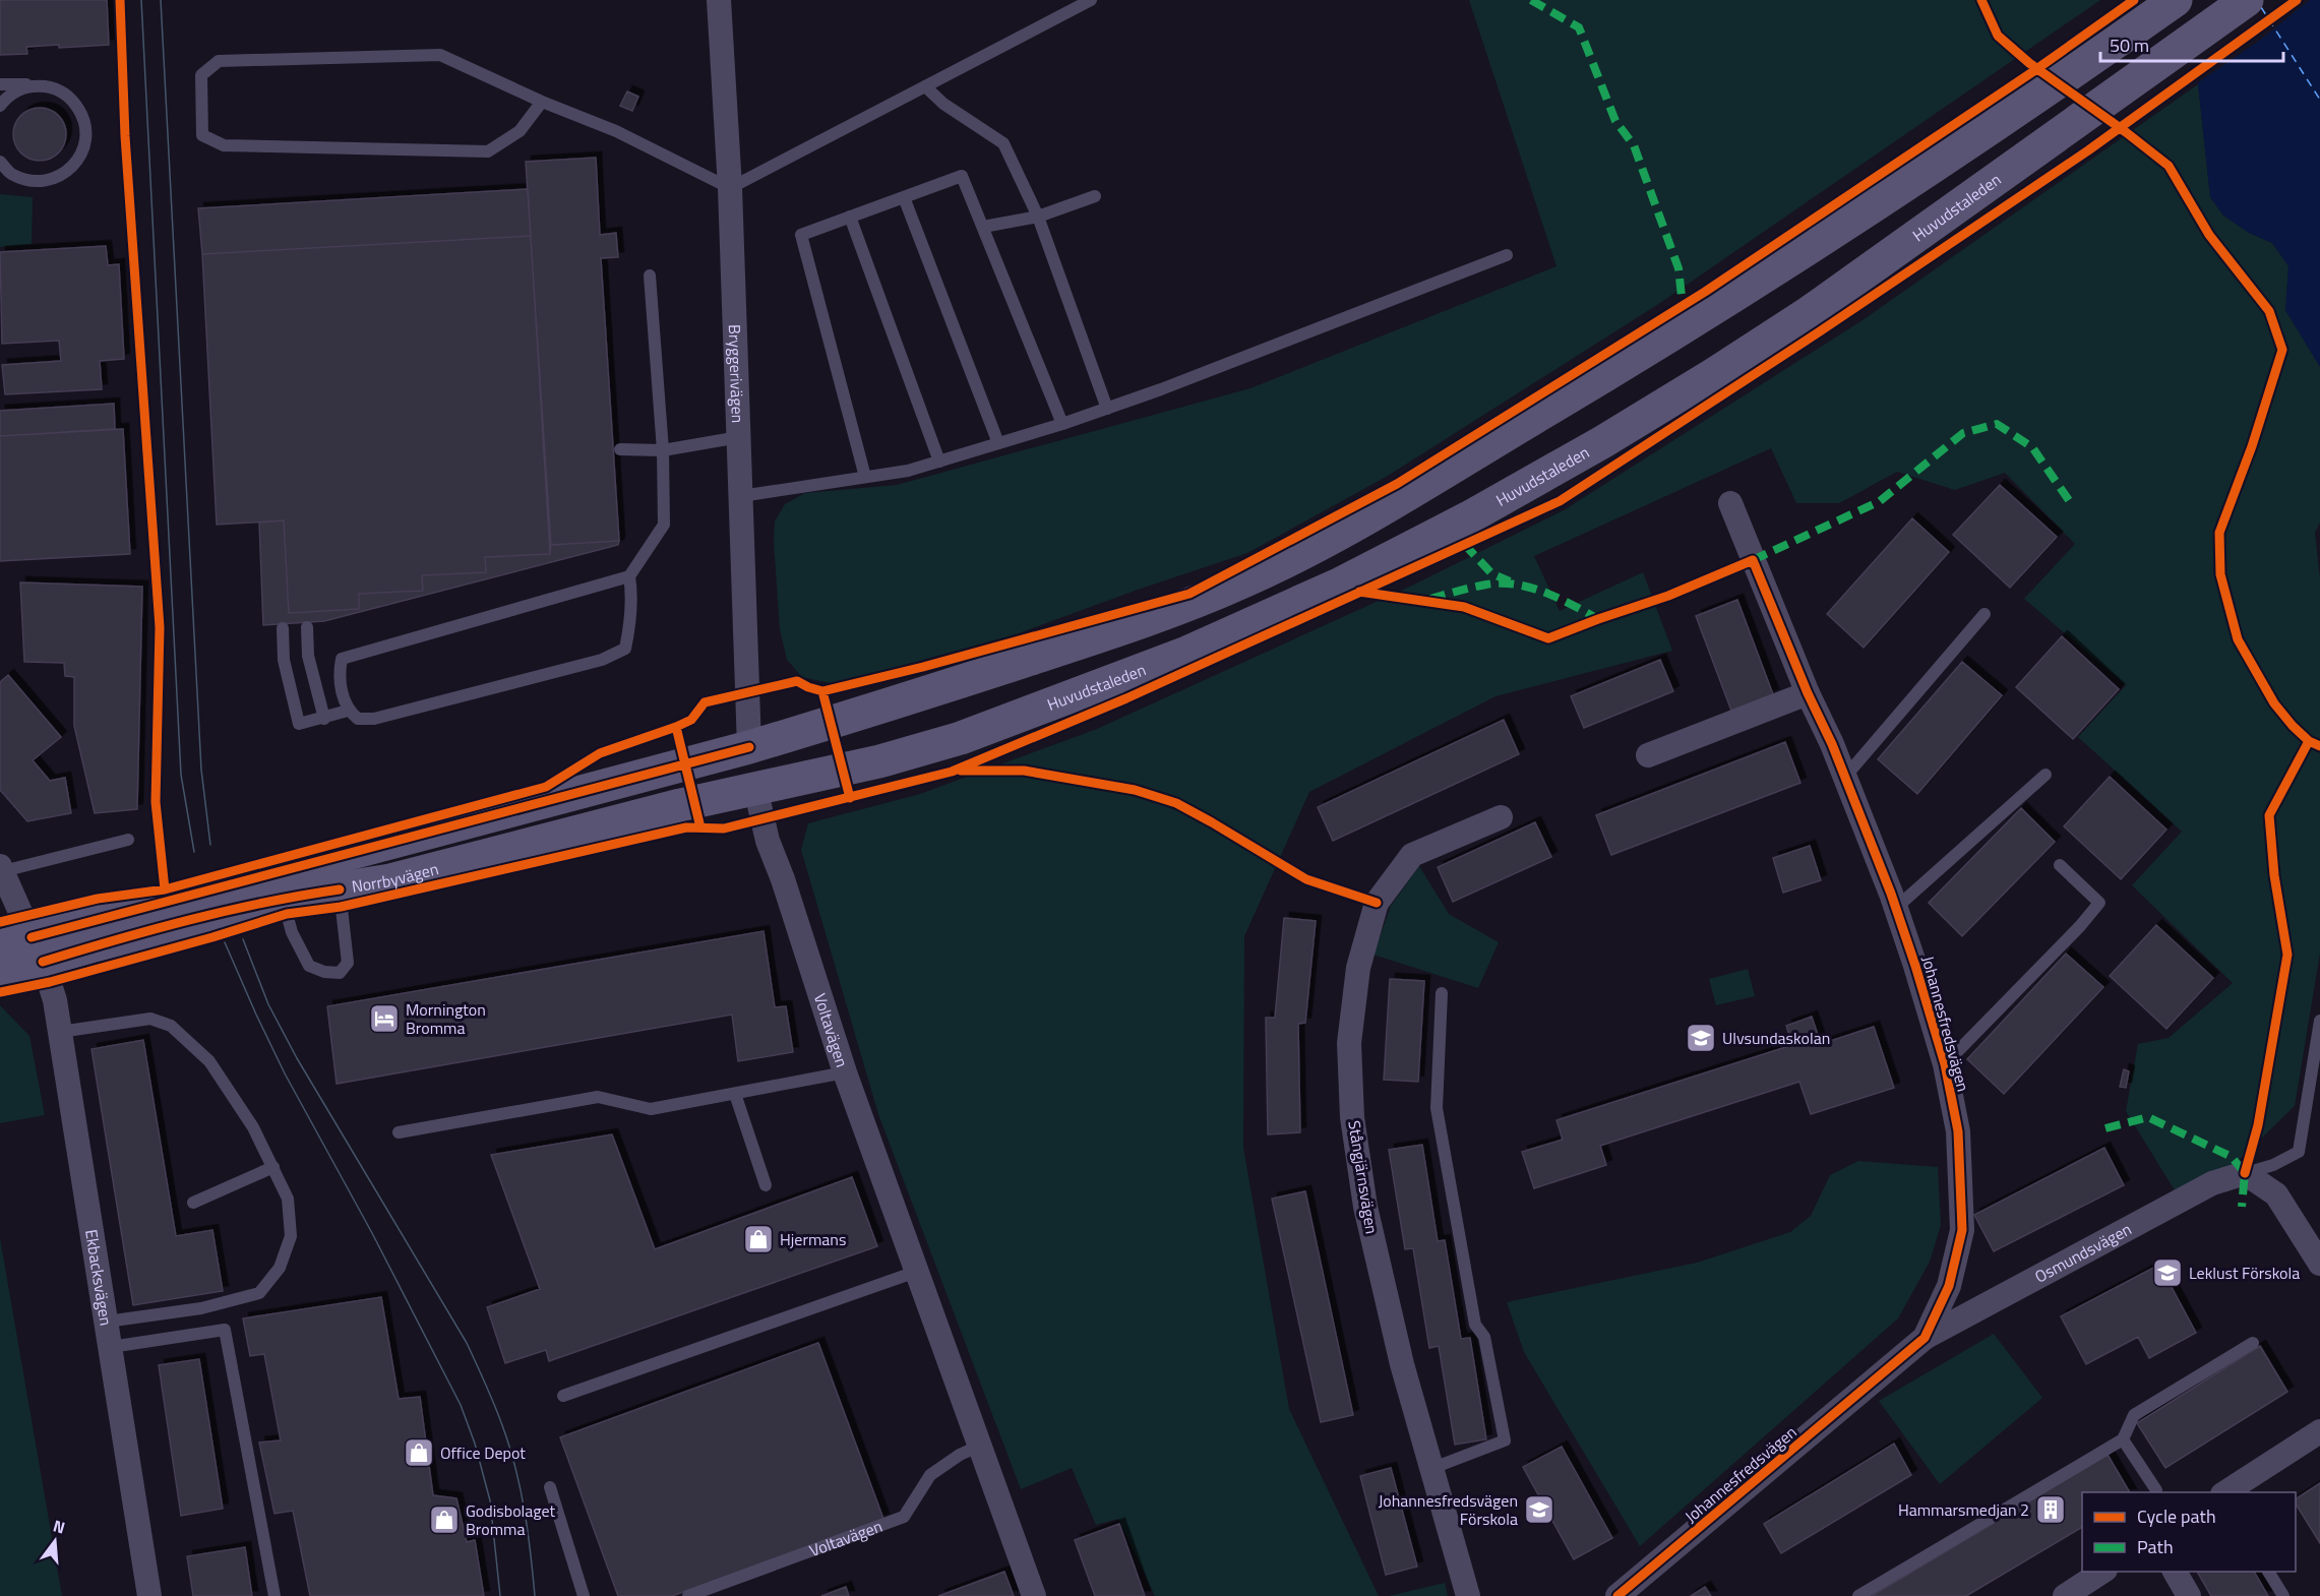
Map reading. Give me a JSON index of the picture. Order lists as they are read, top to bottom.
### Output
{
  "streets": {
    "main road": ["Huvudstaleden", "Norrbyvägen"],
    "street": [
      "Bryggerivägen",
      "Johannesfredsvägen",
      "Voltavägen",
      "Stångjärnsvägen",
      "Osmundsvägen",
      "Ekbacksvägen"
    ]
  },
  "crossings": [
    ["Huvudstaleden", "Norrbyvägen"],
    ["Huvudstaleden", "Voltavägen"],
    ["Bryggerivägen", "Norrbyvägen"],
    ["Norrbyvägen", "Voltavägen"],
    ["Norrbyvägen", "Ekbacksvägen"],
    ["Johannesfredsvägen", "Osmundsvägen"]
  ],
  "places": {
    "hotel": ["Mornington Bromma"],
    "school or university": ["Ulvsundaskolan", "Leklust Förskola", "Johannesfredsvägen Förskola"],
    "shop": ["Hjermans", "Office Depot", "Godisbolaget Bromma"],
    "building": ["Hammarsmedjan 2"]
  },
  "legend": ["Cycle path", "Path"],
  "scale_bar": "50 m",
  "north": "top"
}
